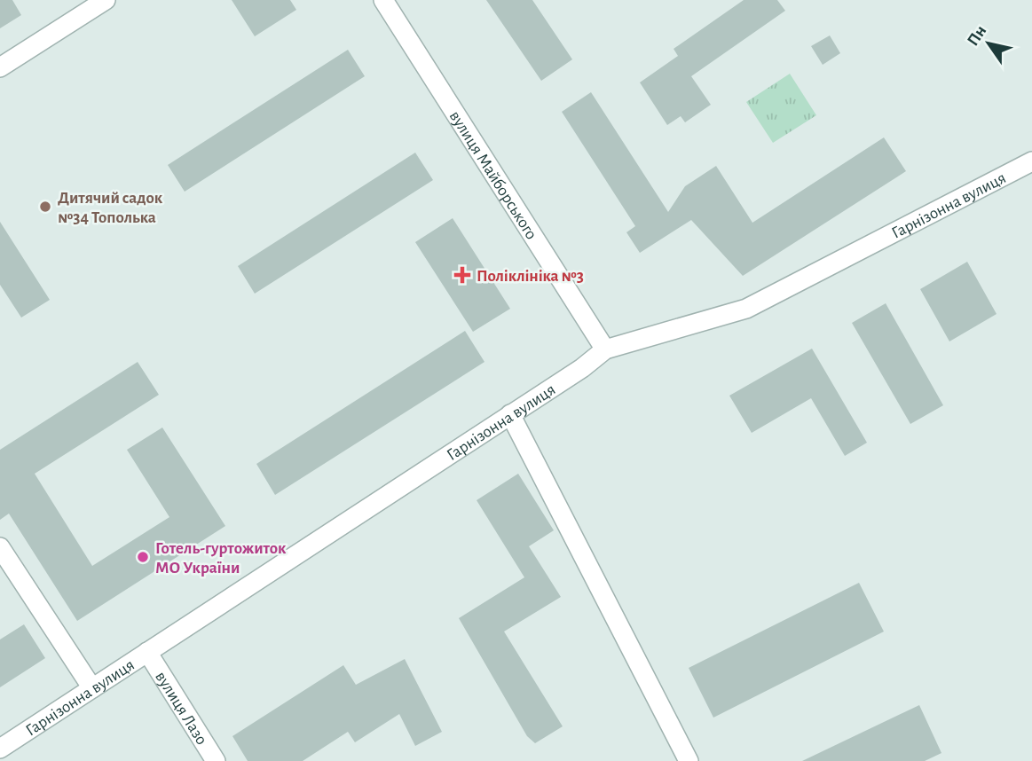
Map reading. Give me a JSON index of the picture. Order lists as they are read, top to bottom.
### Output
{
  "streets": {
    "street": ["вулиця Майборського", "Гарнізонна вулиця", "вулиця Лазо"]
  },
  "crossings": [
    ["вулиця Майборського", "Гарнізонна вулиця"],
    ["Гарнізонна вулиця", "вулиця Лазо"]
  ],
  "places": {
    "other": ["Дитячий садок №34 Тополька", "Готель-гуртожиток МО України"],
    "health": ["Поліклініка №3"]
  },
  "north": "top left"
}
